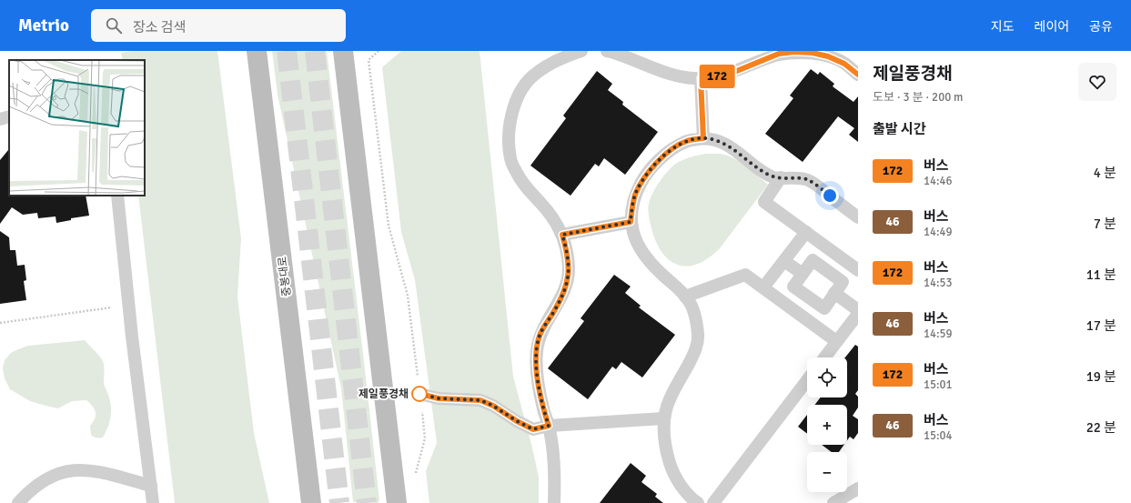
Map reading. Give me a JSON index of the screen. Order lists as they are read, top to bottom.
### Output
{
  "streets": {
    "main road": ["중봉대로"]
  },
  "places": ["제일풍경채"],
  "lines": ["bus line 172"],
  "page": {
    "header": "Metrio",
    "search": "장소 검색",
    "nav": ["지도", "레이어", "공유"],
    "on_map": "172",
    "heading": [
      ["제일풍경채", "도보 · 3 분 · 200 m"],
      "출발 시간"
    ],
    "list": [
      {
        "mark": "172",
        "name": "버스",
        "note": "14:46",
        "value": "4 분"
      },
      {
        "mark": "46",
        "name": "버스",
        "note": "14:49",
        "value": "7 분"
      },
      {
        "mark": "172",
        "name": "버스",
        "note": "14:53",
        "value": "11 분"
      },
      {
        "mark": "46",
        "name": "버스",
        "note": "14:59",
        "value": "17 분"
      },
      {
        "mark": "172",
        "name": "버스",
        "note": "15:01",
        "value": "19 분"
      },
      {
        "mark": "46",
        "name": "버스",
        "note": "15:04",
        "value": "22 분"
      }
    ],
    "map_buttons": ["+", "−"]
  }
}
